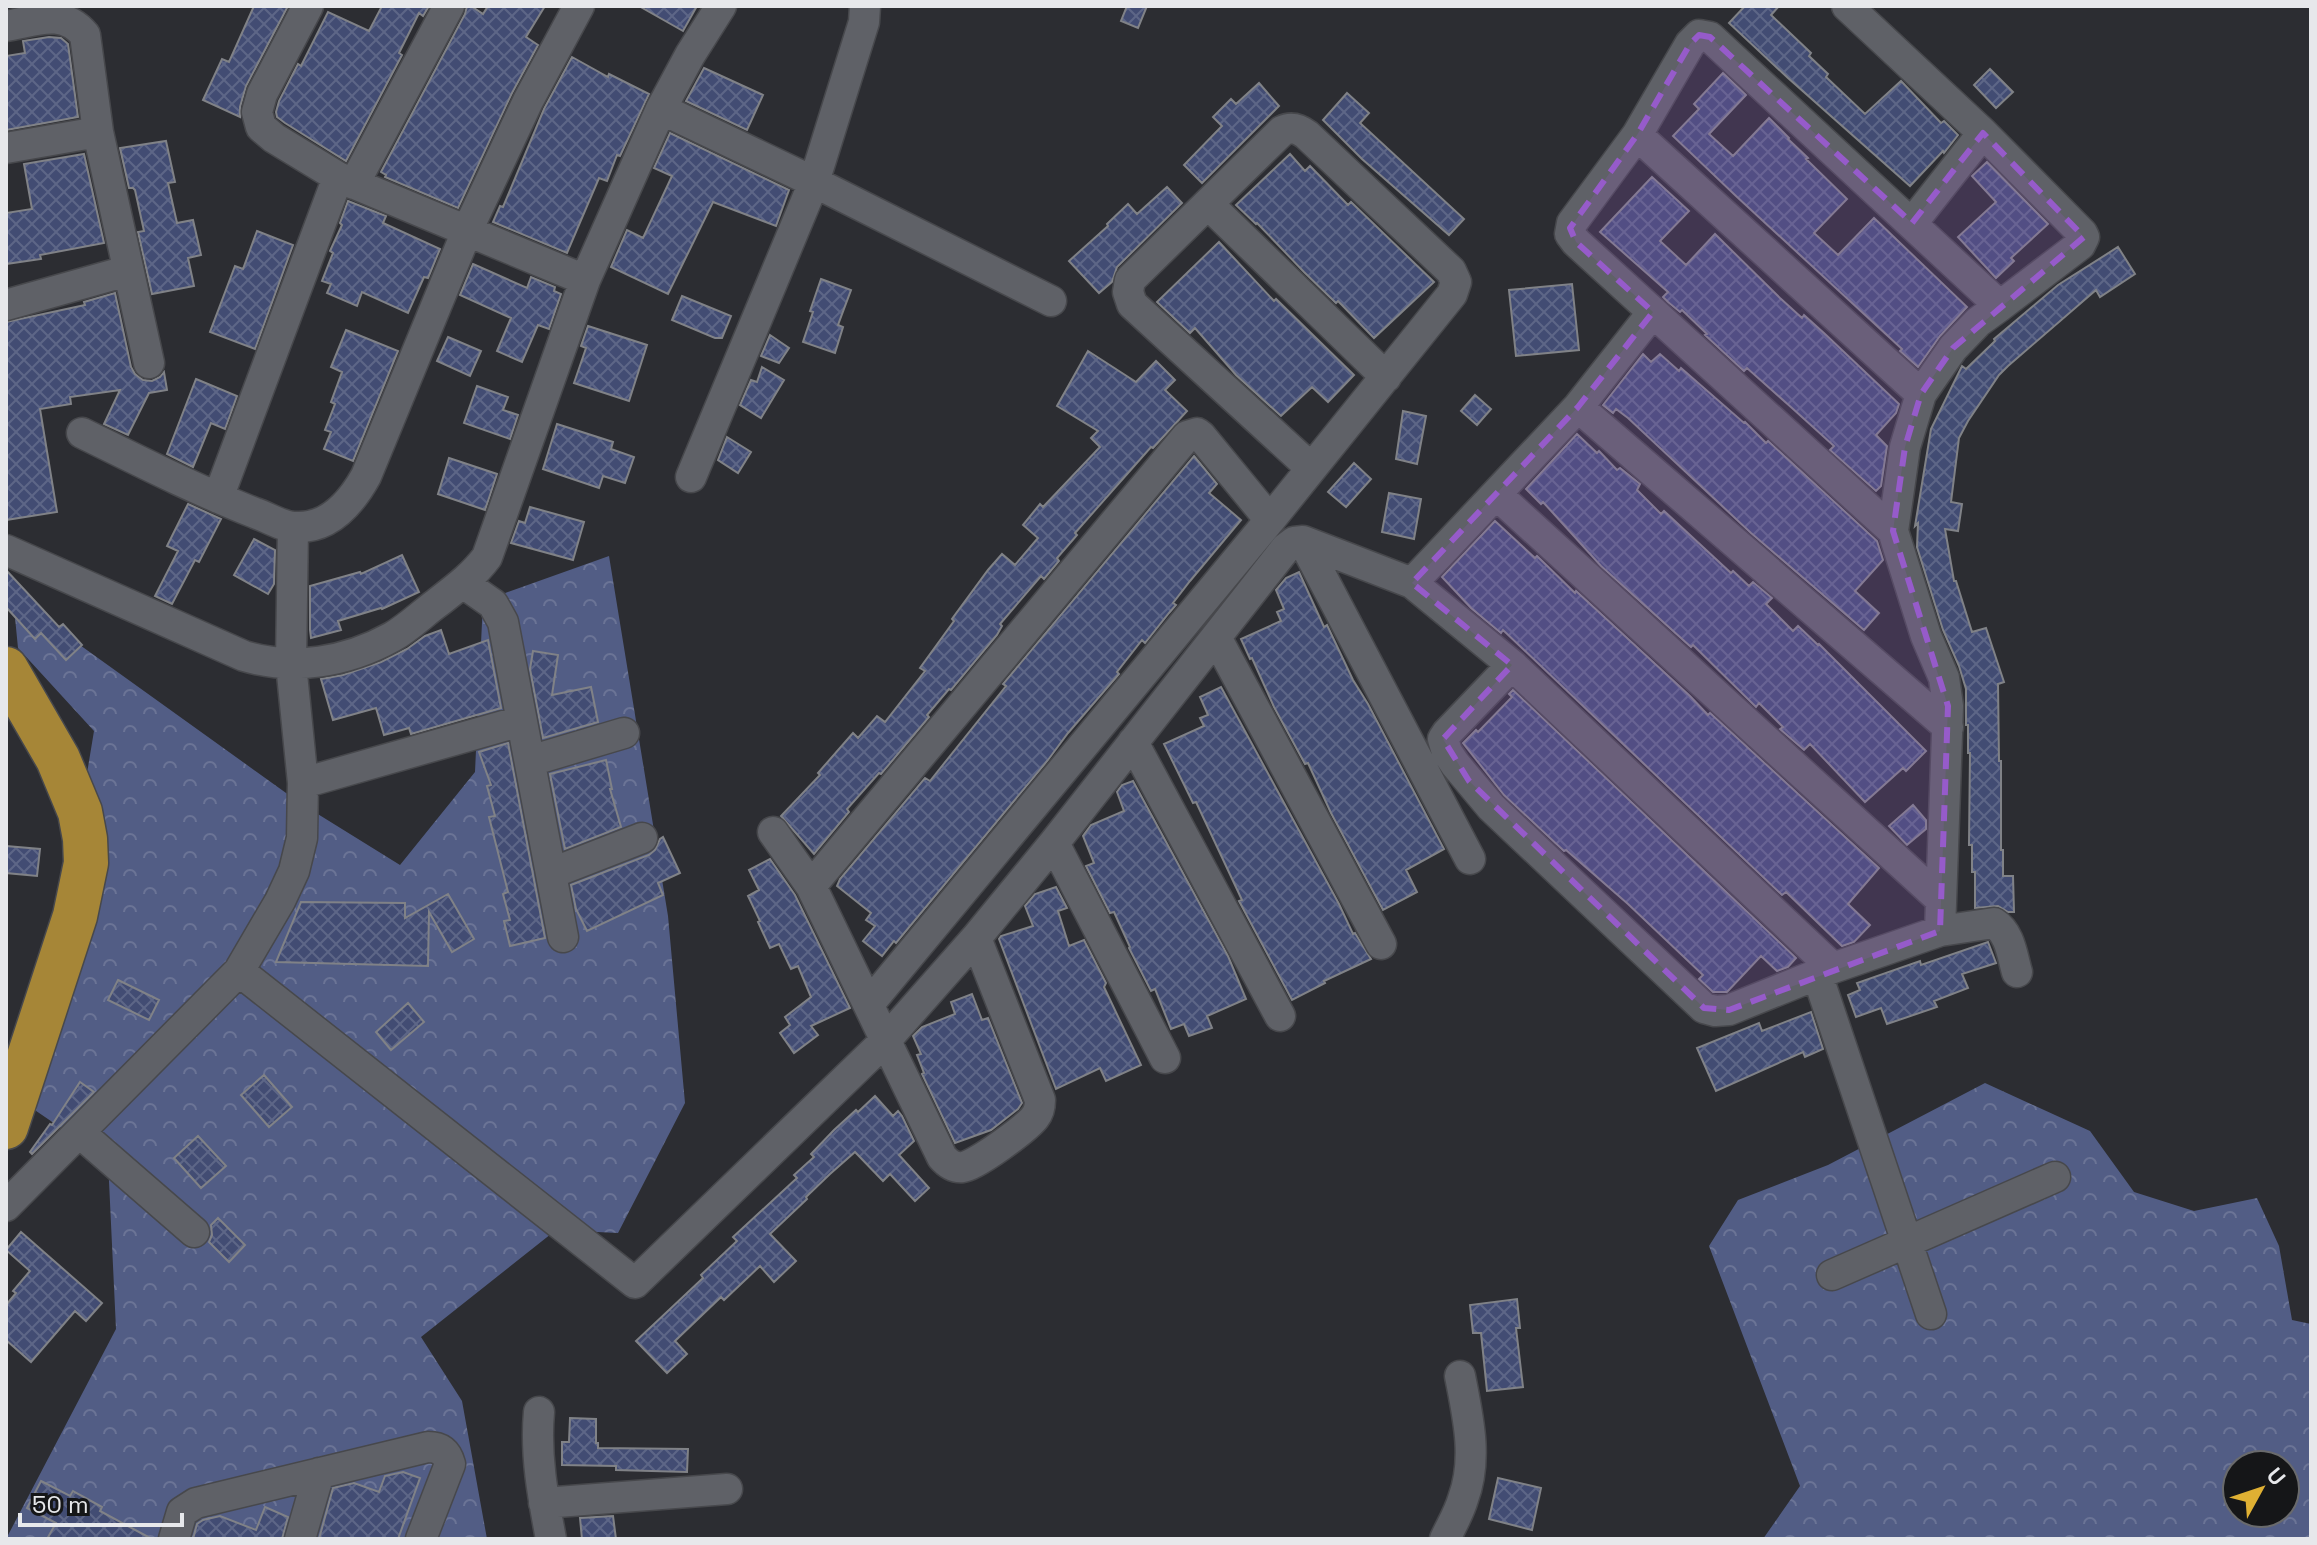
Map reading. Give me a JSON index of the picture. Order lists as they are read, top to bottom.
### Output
{
  "scale_bar": "50 m",
  "north": "top right"
}
